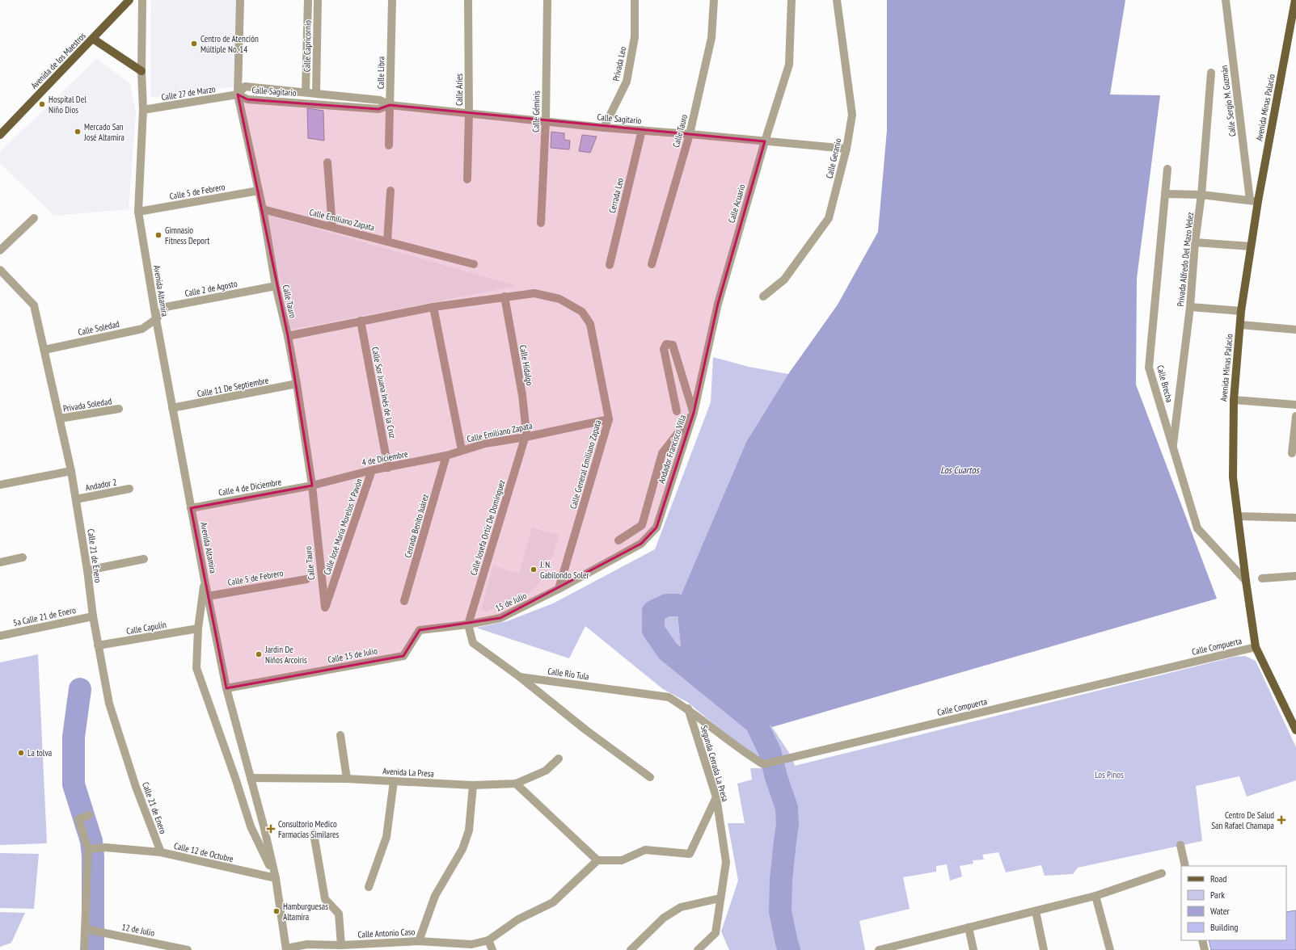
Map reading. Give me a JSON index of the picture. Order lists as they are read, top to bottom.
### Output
{
  "streets": {
    "main road": ["Avenida de los Maestros", "Avenida Minas Palacio"],
    "street": [
      "Calle Capricornio",
      "Privada Leo",
      "Calle Libra",
      "Calle Aries",
      "Calle Sagitario",
      "Calle 27 de Marzo",
      "Calle Sergio M. Guzmán",
      "Calle Géminis",
      "Calle Tauro",
      "Calle Geranio",
      "Calle 5 de Febrero",
      "Cerrada Leo",
      "Calle Acuario",
      "Calle Emiliano Zapata",
      "Privada Alfredo Del Mazo Velez",
      "Calle 2 de Agosto",
      "Avenida Altamira",
      "Calle Soledad",
      "Calle Hidalgo",
      "Calle Brecha",
      "Calle 11 De Septiembre",
      "Calle Sor Juana Inés de la Cruz",
      "Privada Soledad",
      "Andador Francisco Villa",
      "4 de Diciembre",
      "Calle General Emiliano Zapata",
      "Andador 2",
      "Calle 4 de Diciembre",
      "Cerrada Benito Juárez",
      "Calle José María Morelos Y Pavón",
      "Calle Josefa Ortiz De Domínguez",
      "Calle 21 de Enero",
      "15 de Julio",
      "5a Calle 21 de Enero",
      "Calle Capulín",
      "Calle Compuerta",
      "Calle 15 de Julio",
      "Calle Río Tula",
      "Segunda Cerrada La Presa",
      "Avenida La Presa",
      "Calle 12 de Octubre",
      "12 de Julio",
      "Calle Antonio Caso"
    ]
  },
  "crossings": [
    ["Calle Capricornio", "Calle Sagitario"],
    ["Privada Leo", "Calle Sagitario"],
    ["Calle Libra", "Calle Sagitario"],
    ["Calle Aries", "Calle Sagitario"],
    ["Calle Sagitario", "Calle 27 de Marzo"],
    ["Calle Sagitario", "Calle Géminis"],
    ["Calle Sagitario", "Calle Tauro"],
    ["Calle Sagitario", "Calle Geranio"],
    ["Calle Sagitario", "Cerrada Leo"],
    ["Calle Sagitario", "Calle Acuario"],
    ["Calle 27 de Marzo", "Calle Tauro"],
    ["Calle 27 de Marzo", "Avenida Altamira"],
    ["Calle Sergio M. Guzmán", "Avenida Minas Palacio"],
    ["Avenida Minas Palacio", "Calle Brecha"],
    ["Avenida Minas Palacio", "Calle Compuerta"],
    ["Calle Tauro", "Calle 5 de Febrero"],
    ["Calle Tauro", "Calle Emiliano Zapata"],
    ["Calle Tauro", "Calle 2 de Agosto"],
    ["Calle Tauro", "Calle 11 De Septiembre"],
    ["Calle Tauro", "4 de Diciembre"],
    ["Calle Tauro", "Calle 4 de Diciembre"],
    ["Calle Tauro", "Calle José María Morelos Y Pavón"],
    ["Calle 5 de Febrero", "Avenida Altamira"],
    ["Calle Acuario", "Andador Francisco Villa"],
    ["Calle Emiliano Zapata", "Calle Hidalgo"],
    ["Calle Emiliano Zapata", "4 de Diciembre"],
    ["Calle Emiliano Zapata", "Calle General Emiliano Zapata"],
    ["Calle Emiliano Zapata", "Calle Josefa Ortiz De Domínguez"],
    ["Privada Alfredo Del Mazo Velez", "Calle Brecha"],
    ["Calle 2 de Agosto", "Avenida Altamira"],
    ["Calle 2 de Agosto", "Calle Soledad"],
    ["Avenida Altamira", "Calle Soledad"],
    ["Avenida Altamira", "Calle 11 De Septiembre"],
    ["Avenida Altamira", "Calle 4 de Diciembre"],
    ["Avenida Altamira", "Calle Capulín"],
    ["Avenida Altamira", "Calle 15 de Julio"],
    ["Avenida Altamira", "Avenida La Presa"],
    ["Avenida Altamira", "Calle 12 de Octubre"],
    ["Avenida Altamira", "Calle Antonio Caso"],
    ["Calle Soledad", "Calle 21 de Enero"],
    ["Calle Hidalgo", "Calle General Emiliano Zapata"],
    ["Calle Hidalgo", "Calle Josefa Ortiz De Domínguez"],
    ["Calle Sor Juana Inés de la Cruz", "4 de Diciembre"],
    ["Privada Soledad", "Calle 21 de Enero"],
    ["Andador Francisco Villa", "Calle General Emiliano Zapata"],
    ["Andador Francisco Villa", "15 de Julio"],
    ["4 de Diciembre", "Calle 4 de Diciembre"],
    ["4 de Diciembre", "Cerrada Benito Juárez"],
    ["4 de Diciembre", "Calle José María Morelos Y Pavón"],
    ["Calle General Emiliano Zapata", "15 de Julio"],
    ["Andador 2", "Calle 21 de Enero"],
    ["Calle Josefa Ortiz De Domínguez", "15 de Julio"],
    ["Calle Josefa Ortiz De Domínguez", "Calle 15 de Julio"],
    ["Calle Josefa Ortiz De Domínguez", "Calle Río Tula"],
    ["Calle 21 de Enero", "5a Calle 21 de Enero"],
    ["Calle 21 de Enero", "Calle Capulín"],
    ["Calle 21 de Enero", "Calle 12 de Octubre"],
    ["15 de Julio", "Calle 15 de Julio"],
    ["15 de Julio", "Calle Río Tula"],
    ["Calle Compuerta", "Calle Río Tula"],
    ["Calle Compuerta", "Segunda Cerrada La Presa"],
    ["Calle 15 de Julio", "Calle Río Tula"],
    ["Calle Río Tula", "Segunda Cerrada La Presa"]
  ],
  "water": ["Los Cuartos"],
  "parks": ["Los Pinos"],
  "places": {
    "other": [
      "Centro de Atención Múltiple No. 14",
      "Hospital Del Niño Dios",
      "Mercado San José Altamira",
      "Gimnasio Fitness Deport",
      "J. N. Gabilondo Soler",
      "Jardin De Niños Arcoiris",
      "La tolva",
      "Hamburguesas Altamira"
    ],
    "health": ["Centro De Salud San Rafael Chamapa", "Consultorio Medico Farmacias Similares"]
  },
  "legend": [
    "Road",
    "Park",
    "Water",
    "Building"
  ]
}
